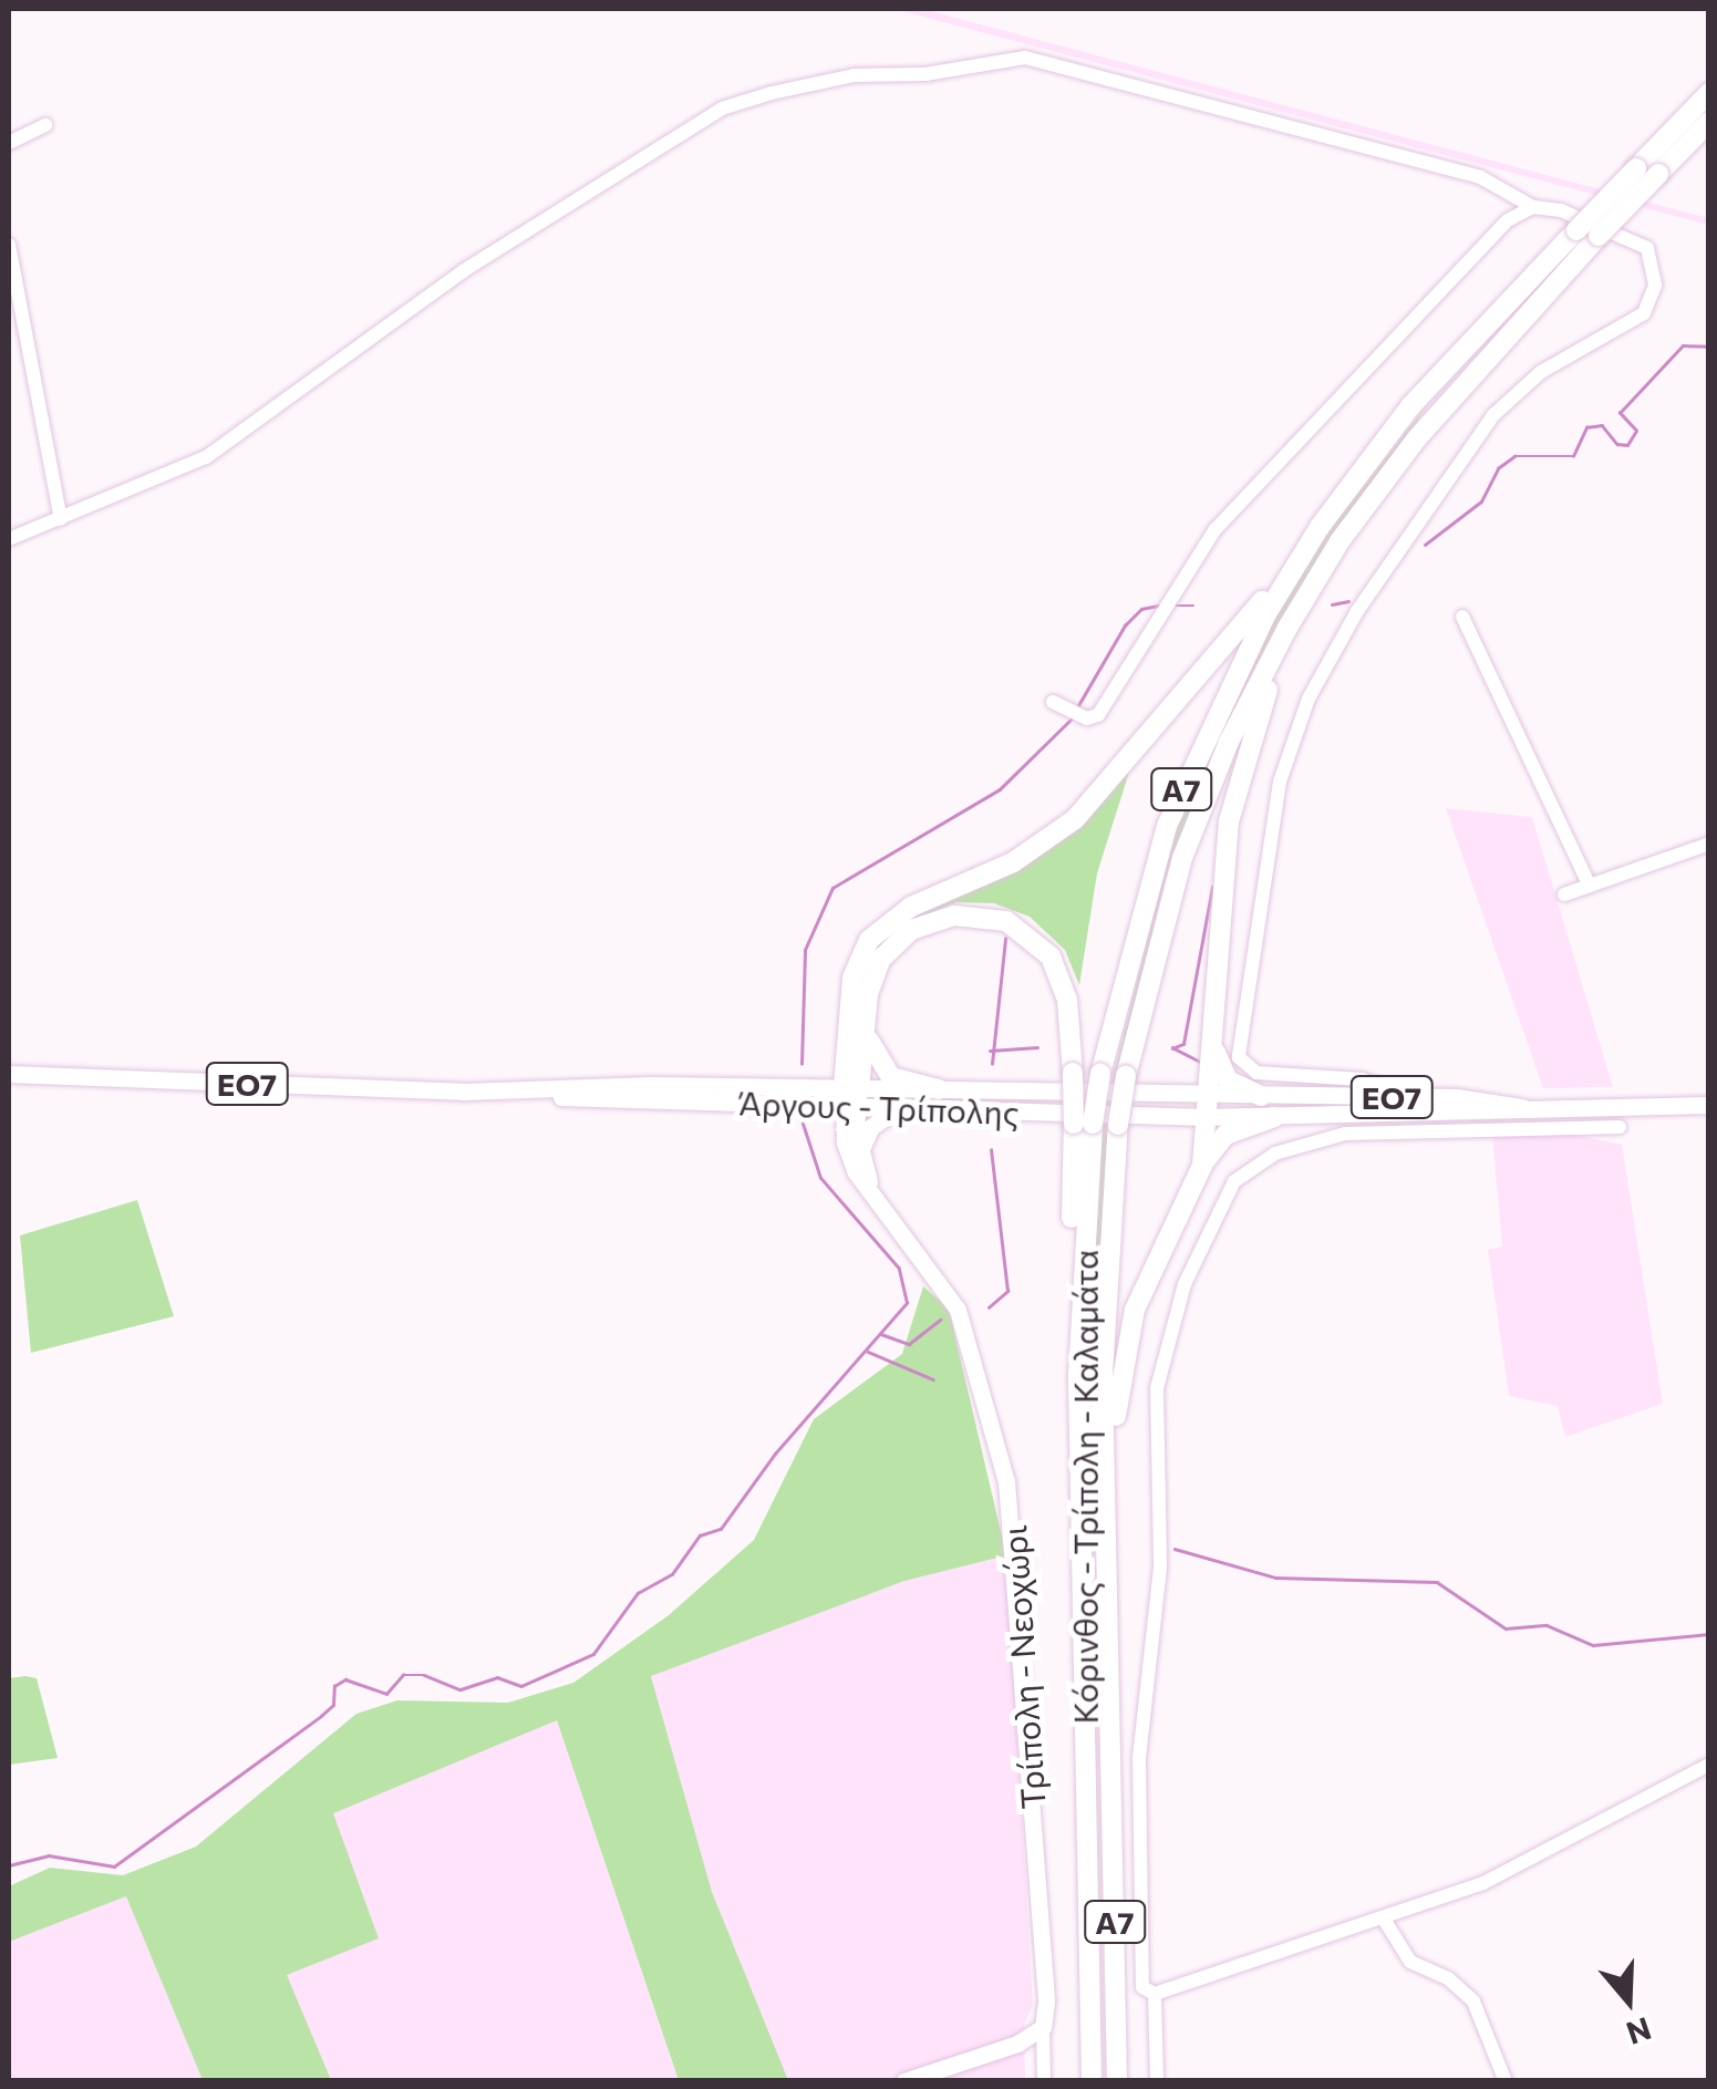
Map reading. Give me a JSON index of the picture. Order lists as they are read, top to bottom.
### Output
{
  "streets": {
    "highway": ["Α7", "Κόρινθος - Τρίπολη - Καλαμάτα"],
    "main road": ["ΕΟ7", "Άργους - Τρίπολης", "Τρίπολη - Νεοχώρι"]
  },
  "crossings": [
    ["ΕΟ7", "Άργους - Τρίπολης"],
    ["Άργους - Τρίπολης", "Τρίπολη - Νεοχώρι"]
  ],
  "north": "bottom"
}
